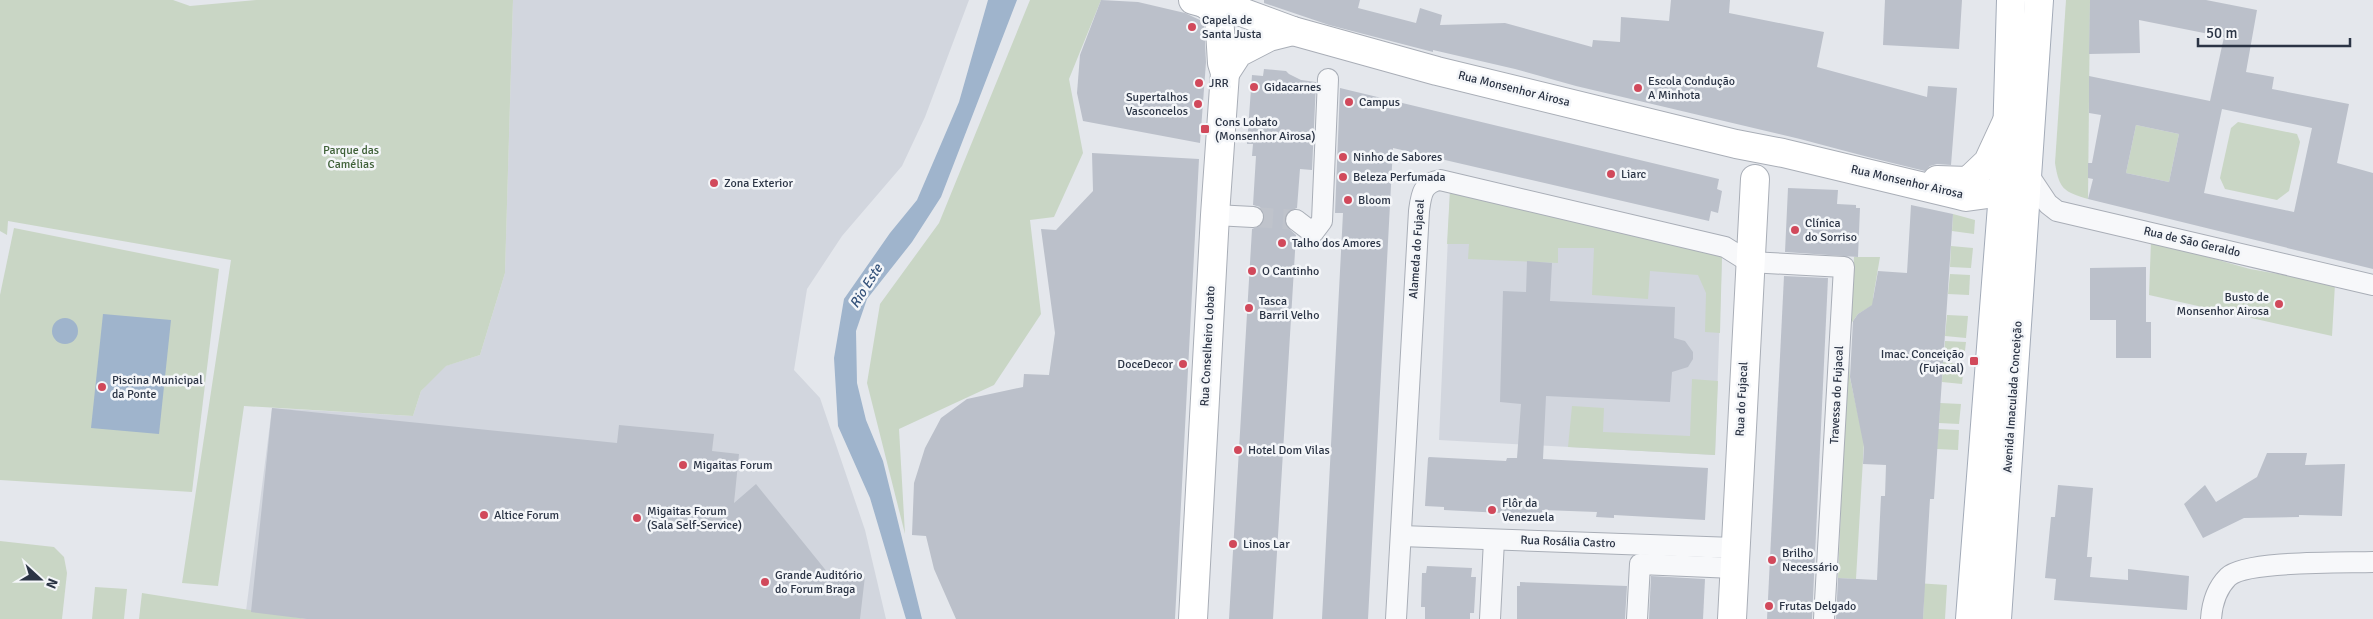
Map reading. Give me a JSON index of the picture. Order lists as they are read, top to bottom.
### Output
{
  "streets": {
    "main road": [
      "Rua Monsenhor Airosa",
      "Rua Conselheiro Lobato",
      "Avenida Imaculada Conceição",
      "Rua do Fujacal"
    ],
    "street": [
      "Rua de São Geraldo",
      "Alameda do Fujacal",
      "Travessa do Fujacal",
      "Rua Rosália Castro"
    ]
  },
  "crossings": [
    ["Rua Monsenhor Airosa", "Rua Conselheiro Lobato"],
    ["Rua Monsenhor Airosa", "Avenida Imaculada Conceição"],
    ["Rua de São Geraldo", "Avenida Imaculada Conceição"],
    ["Alameda do Fujacal", "Travessa do Fujacal"],
    ["Alameda do Fujacal", "Rua do Fujacal"],
    ["Alameda do Fujacal", "Rua Rosália Castro"],
    ["Travessa do Fujacal", "Rua do Fujacal"],
    ["Rua do Fujacal", "Rua Rosália Castro"]
  ],
  "water": ["Rio Este"],
  "parks": ["Parque das Camélias"],
  "places": {
    "other": [
      "Capela de Santa Justa",
      "JRR",
      "Gidacarnes",
      "Escola Condução A Minhota",
      "Campus",
      "Supertalhos Vasconcelos",
      "Ninho de Sabores",
      "Liarc",
      "Beleza Perfumada",
      "Zona Exterior",
      "Bloom",
      "Clínica do Sorriso",
      "Talho dos Amores",
      "O Cantinho",
      "Busto de Monsenhor Airosa",
      "Tasca Barril Velho",
      "DoceDecor",
      "Piscina Municipal da Ponte",
      "Hotel Dom Vilas",
      "Migaitas Forum",
      "Flôr da Venezuela",
      "Altice Forum",
      "Migaitas Forum (Sala Self-Service)",
      "Linos Lar",
      "Brilho Necessário",
      "Grande Auditório do Forum Braga",
      "Frutas Delgado"
    ],
    "transit": ["Cons Lobato (Monsenhor Airosa)", "Imac. Conceição (Fujacal)"]
  },
  "scale_bar": "50 m",
  "north": "right"
}
